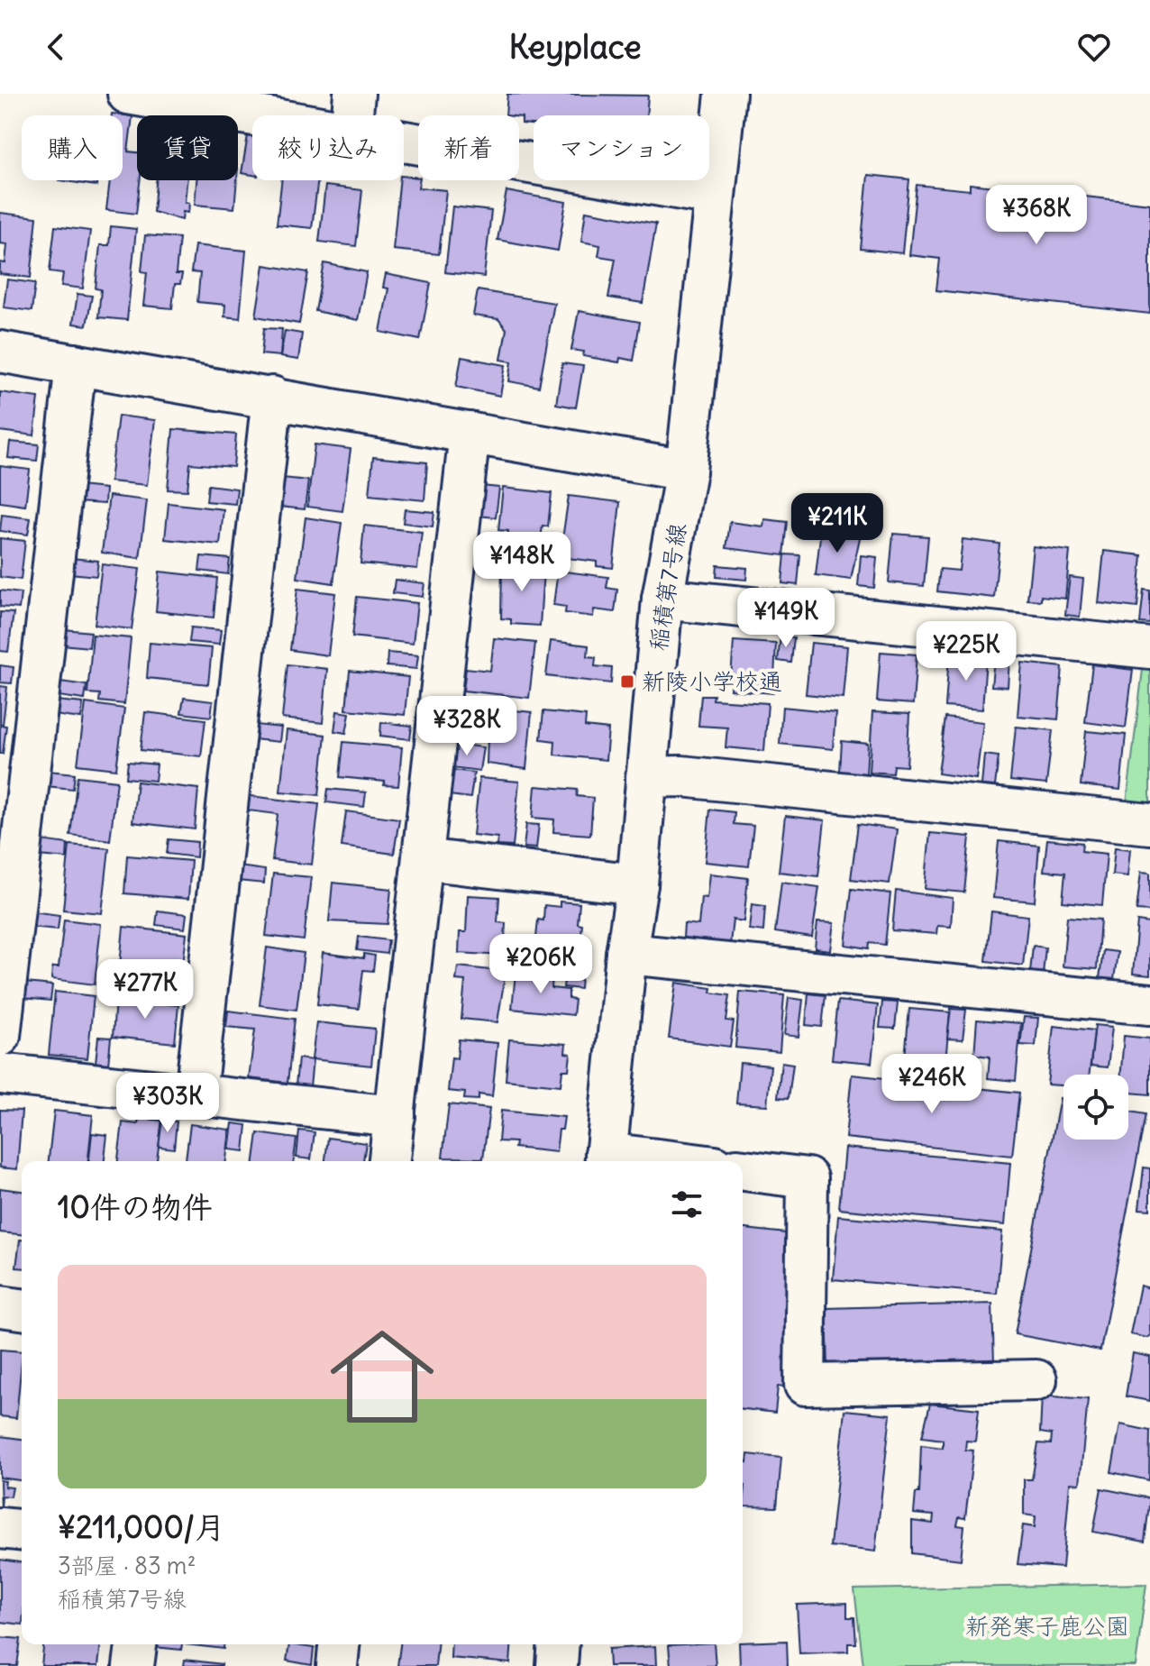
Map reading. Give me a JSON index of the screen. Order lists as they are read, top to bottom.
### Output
{
  "streets": {
    "street": ["稲積第7号線"]
  },
  "parks": ["新発寒子鹿公園"],
  "places": {
    "transit": ["新陵小学校通"]
  },
  "page": {
    "header": "Keyplace",
    "chip": [
      "購入",
      "賃貸",
      "絞り込み",
      "新着",
      "マンション"
    ],
    "price": [
      "¥368K",
      "¥211K",
      "¥148K",
      "¥149K",
      "¥225K",
      "¥328K",
      "¥206K",
      "¥277K",
      "¥246K",
      "¥303K"
    ],
    "heading": "10件の物件",
    "list": [
      {
        "name": "¥211,000/月",
        "note": "3部屋 · 83 m² · 稲積第7号線"
      }
    ]
  }
}
